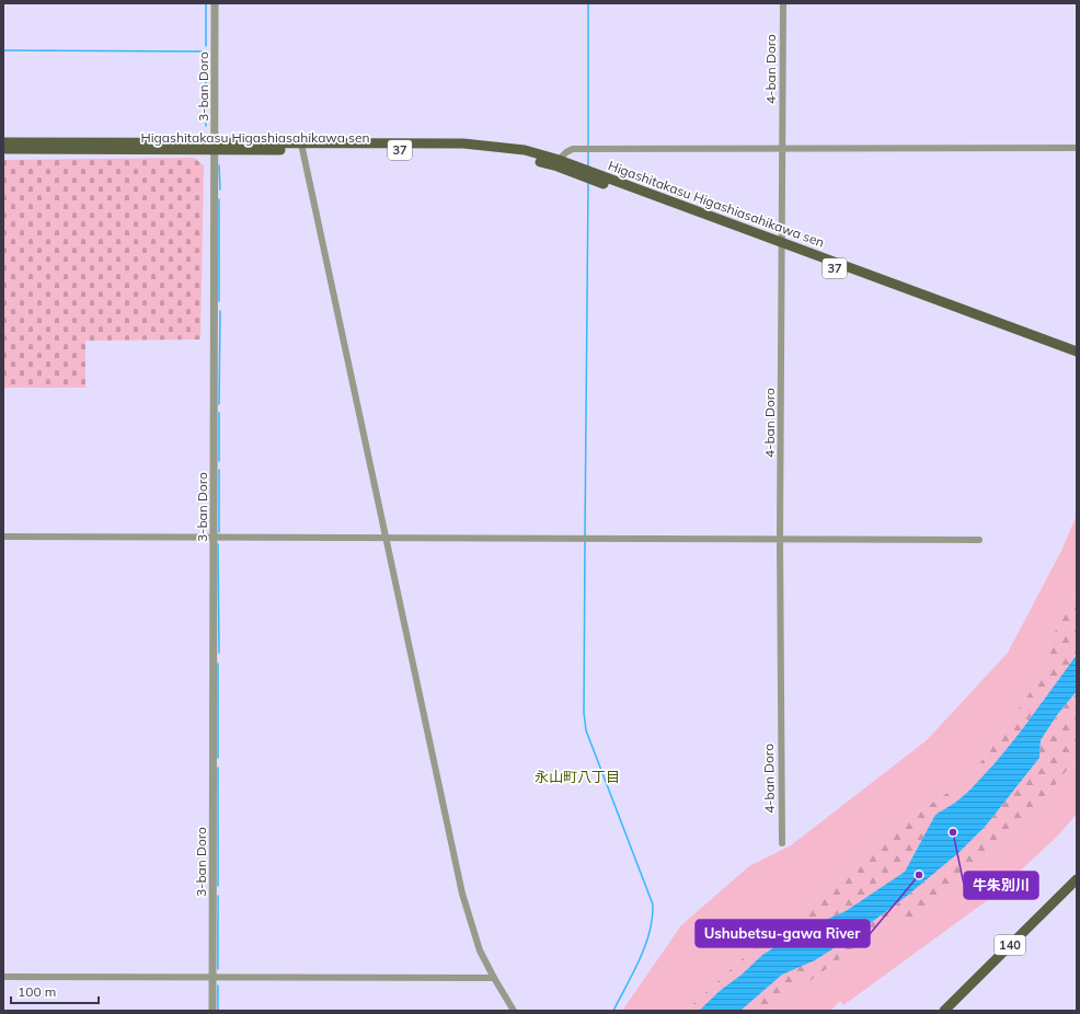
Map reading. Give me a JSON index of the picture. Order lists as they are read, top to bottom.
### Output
{
  "streets": {
    "main road": ["Higashitakasu Higashiasahikawa sen", "37", "140"],
    "street": ["4-ban Doro", "3-ban Doro"]
  },
  "crossings": [
    ["4-ban Doro", "Higashitakasu Higashiasahikawa sen"],
    ["3-ban Doro", "Higashitakasu Higashiasahikawa sen"]
  ],
  "districts": ["永山町八丁目"],
  "places": ["牛朱別川", "Ushubetsu-gawa River"],
  "scale_bar": "100 m"
}
